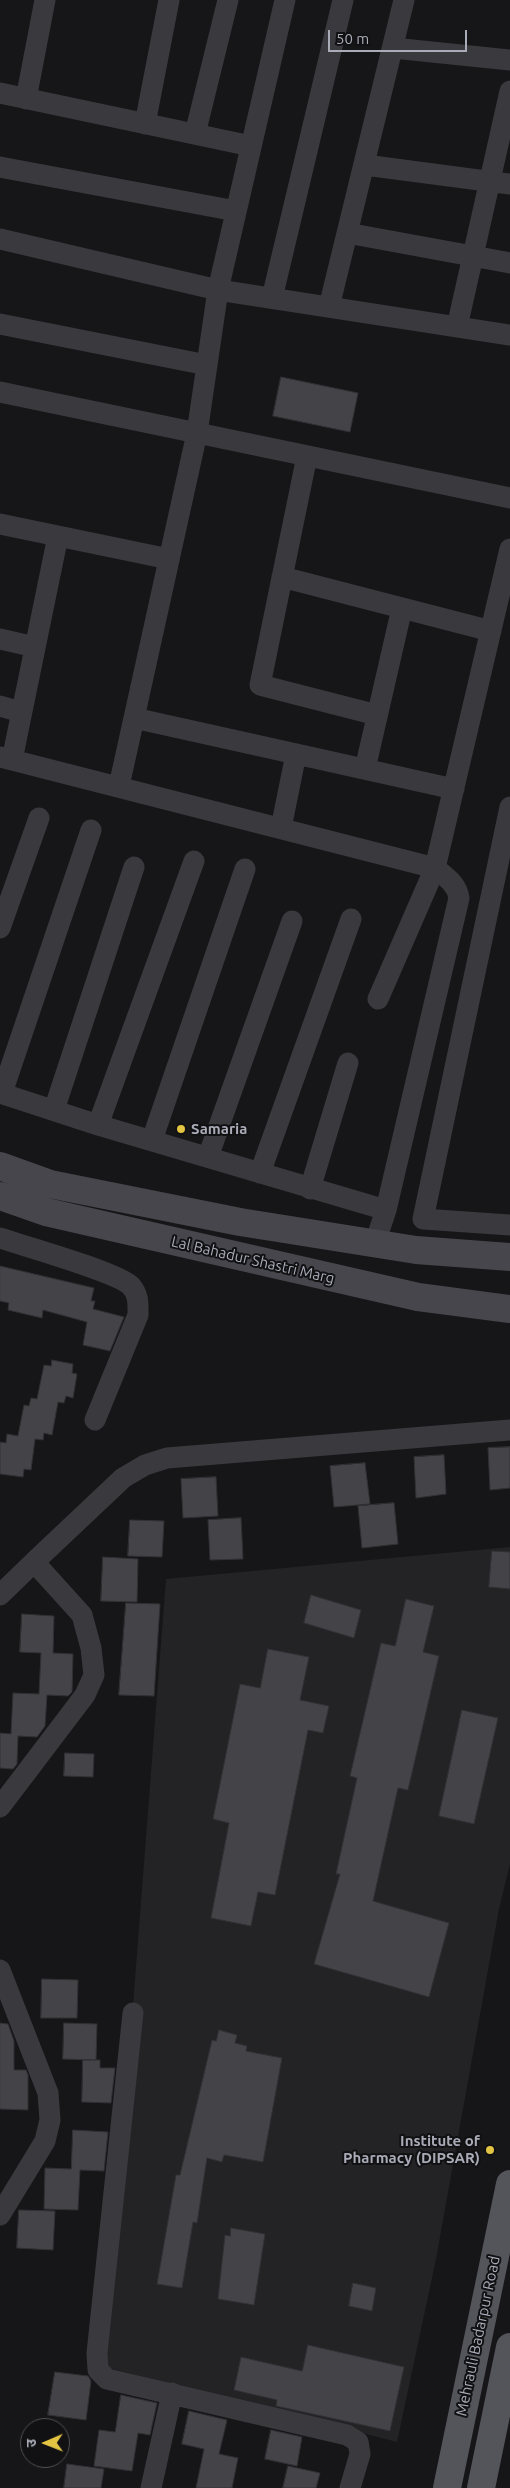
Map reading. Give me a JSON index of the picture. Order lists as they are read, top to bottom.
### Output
{
  "streets": {
    "main road": ["Lal Bahadur Shastri Marg", "Mehrauli Badarpur Road"]
  },
  "places": ["Samaria", "Institute of Pharmacy (DIPSAR)"],
  "scale_bar": "50 m",
  "north": "left"
}
